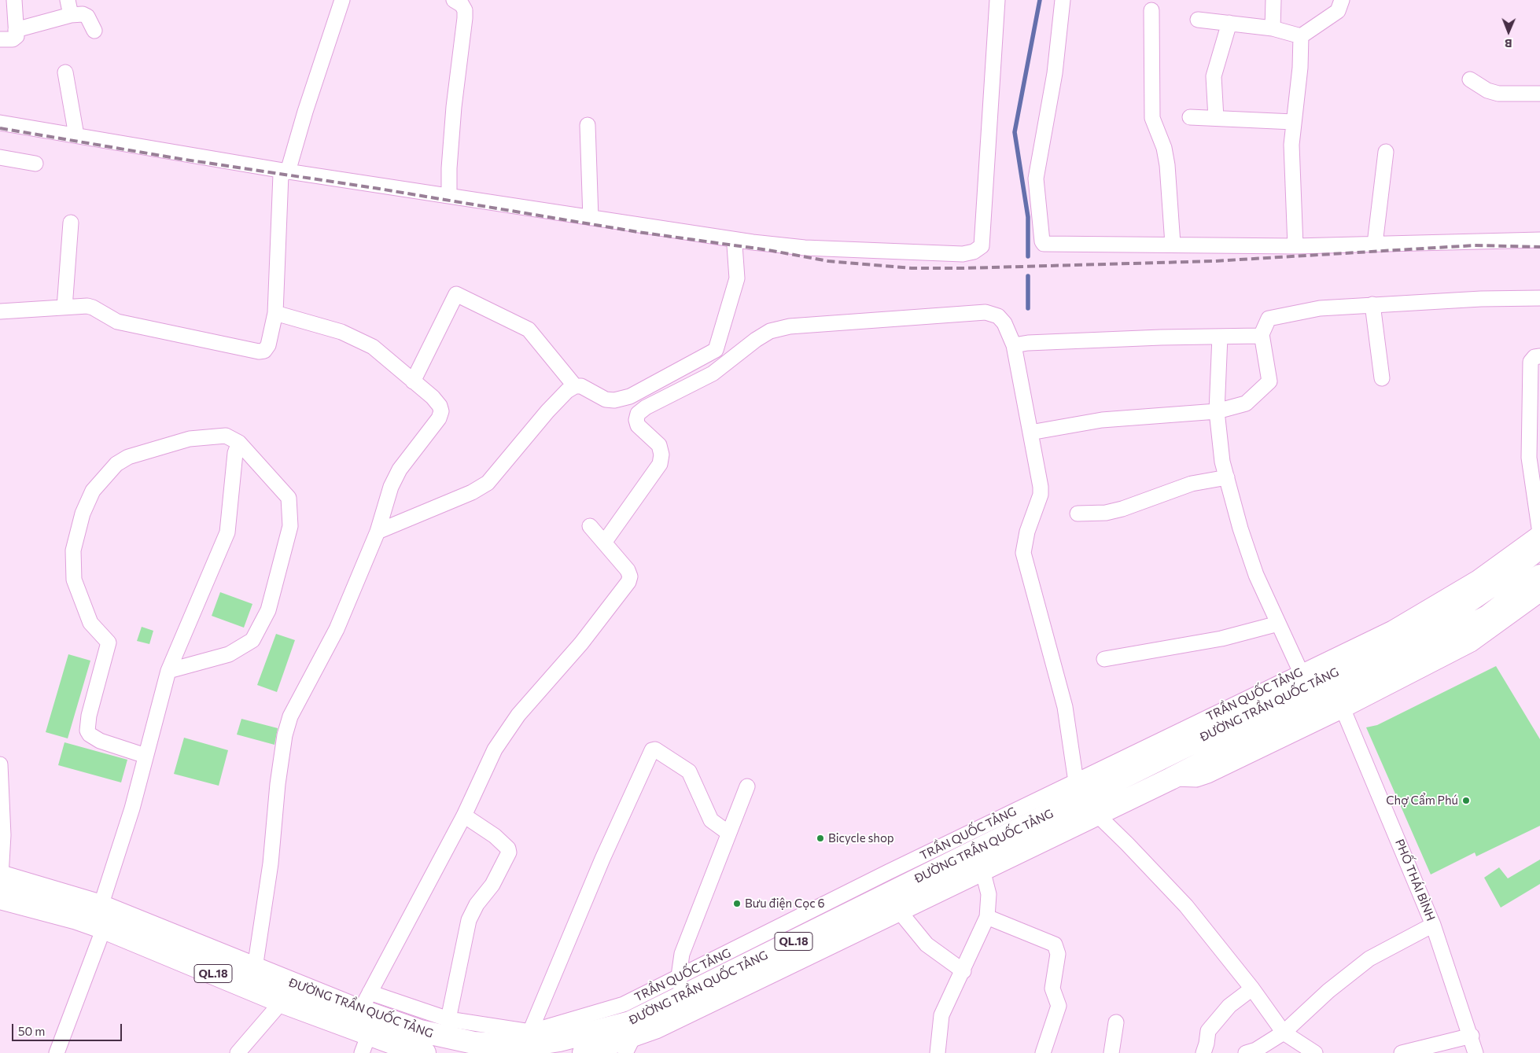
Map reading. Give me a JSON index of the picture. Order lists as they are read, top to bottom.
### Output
{
  "streets": {
    "highway": ["ĐƯỜNG TRẦN QUỐC TẢNG", "QL.18"],
    "street": ["TRẦN QUỐC TẢNG", "PHỐ THÁI BÌNH"]
  },
  "crossings": [
    ["TRẦN QUỐC TẢNG", "ĐƯỜNG TRẦN QUỐC TẢNG"]
  ],
  "places": ["Chợ Cẩm Phú", "Bicycle shop", "Bưu điện Cọc 6"],
  "scale_bar": "50 m",
  "north": "bottom"
}
